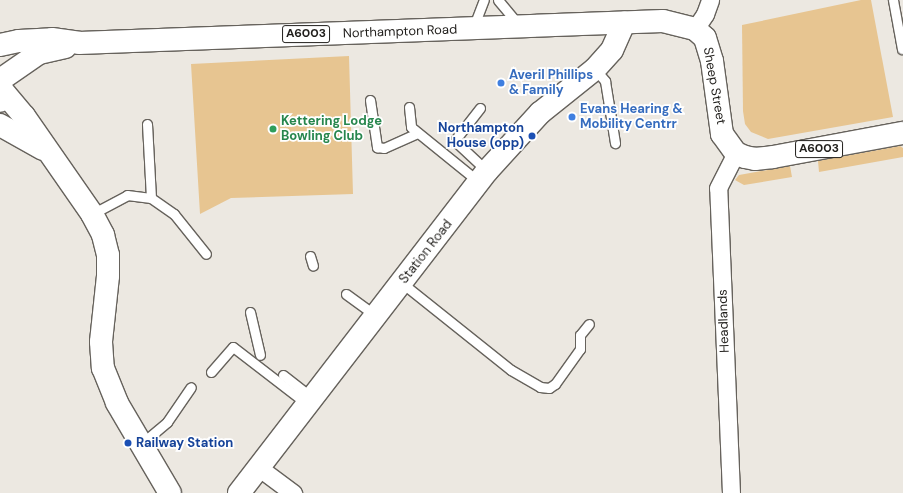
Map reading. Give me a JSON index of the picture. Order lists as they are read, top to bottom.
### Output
{
  "streets": {
    "main road": [
      "Northampton Road",
      "A6003",
      "Sheep Street",
      "Station Road"
    ],
    "street": ["Headlands"]
  },
  "crossings": [
    ["Northampton Road", "Sheep Street"],
    ["Northampton Road", "Station Road"],
    ["A6003", "Sheep Street"],
    ["A6003", "Headlands"],
    ["Sheep Street", "Headlands"]
  ],
  "places": [
    "Averil Phillips & Family",
    "Evans Hearing & Mobility Centrr",
    "Kettering Lodge Bowling Club",
    "Northampton House (opp)",
    "Railway Station"
  ]
}
